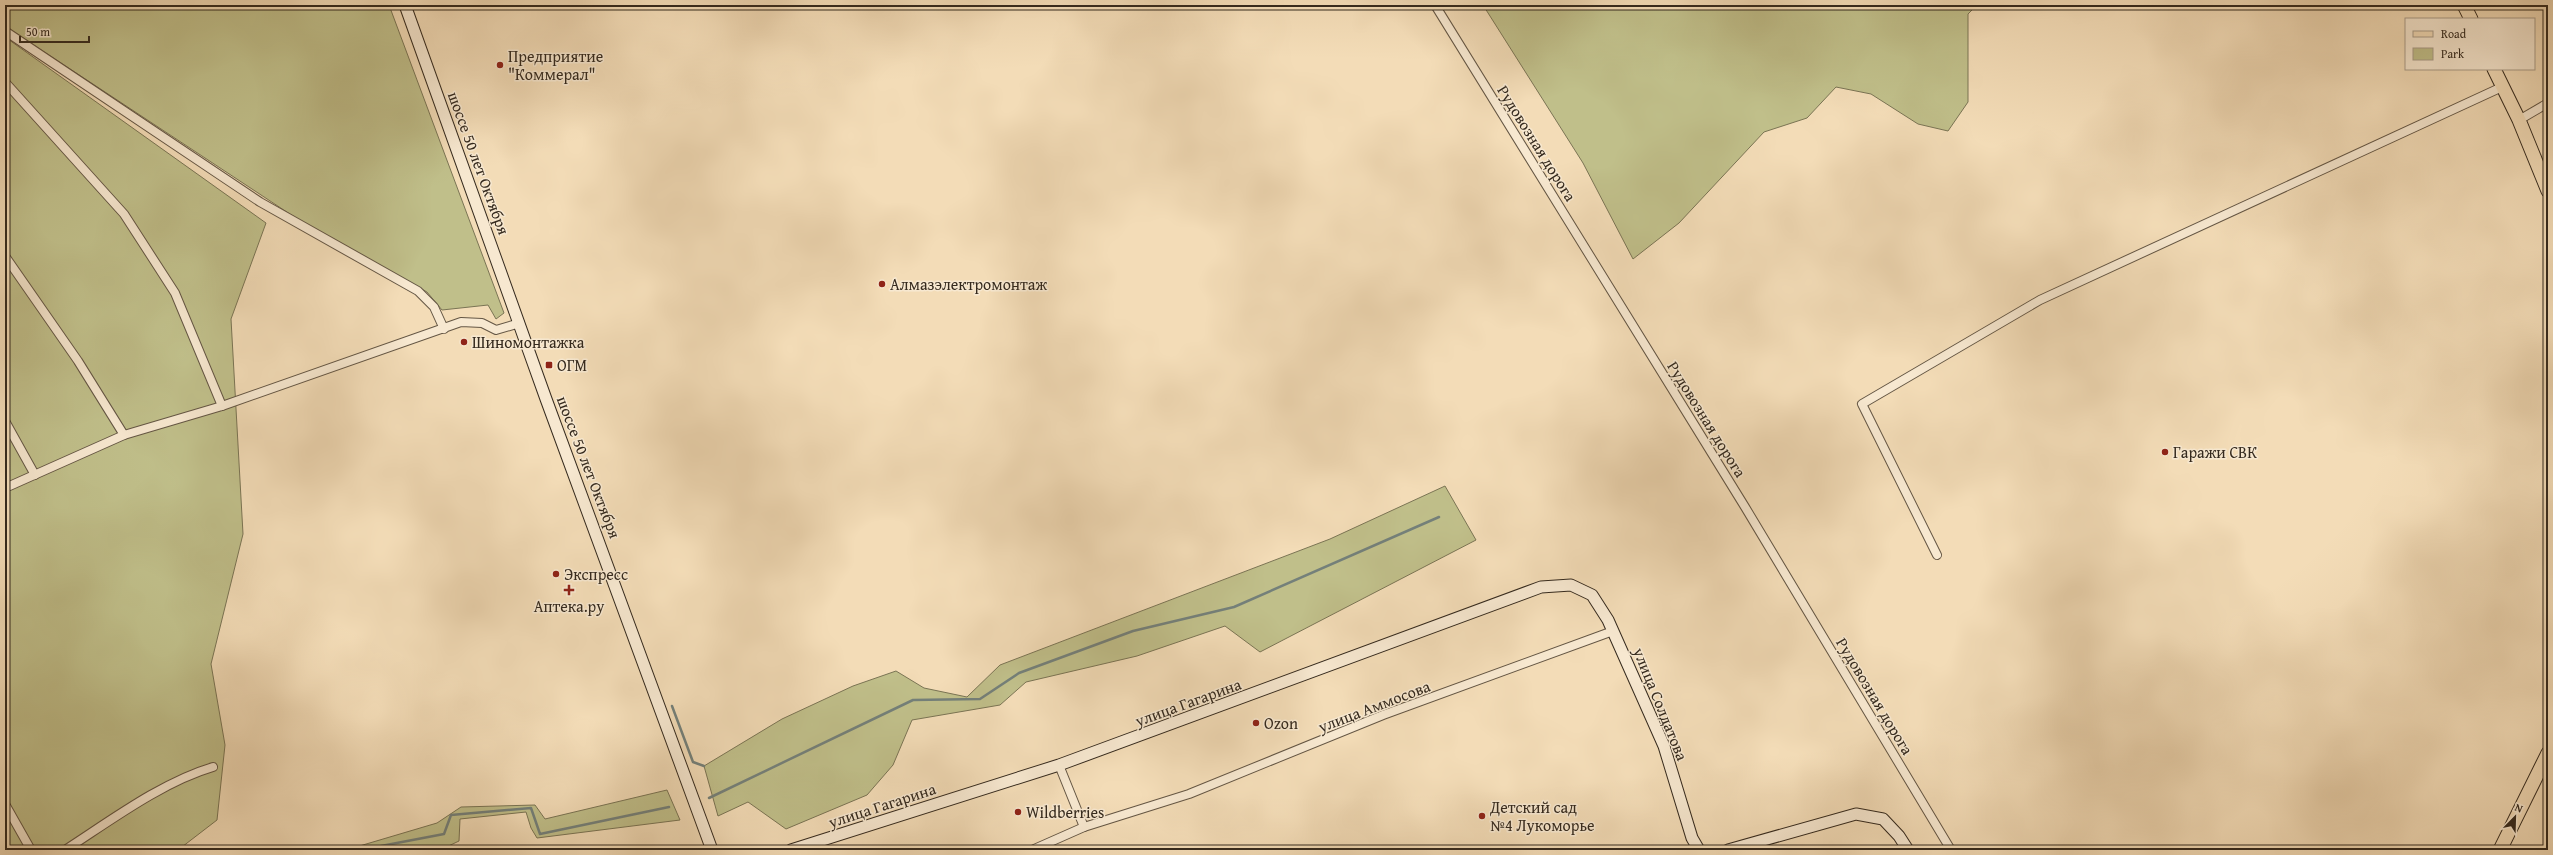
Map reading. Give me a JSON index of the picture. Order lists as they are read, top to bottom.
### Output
{
  "streets": {
    "street": [
      "Рудовозная дорога",
      "шоссе 50 лет Октября",
      "улица Гагарина",
      "улица Солдатова",
      "улица Аммосова"
    ]
  },
  "crossings": [
    ["улица Гагарина", "улица Солдатова"],
    ["улица Солдатова", "улица Аммосова"]
  ],
  "places": {
    "other": [
      "Предприятие \"Коммерал\"",
      "Алмазэлектромонтаж",
      "Шиномонтажка",
      "Гаражи СВК",
      "Экспресс",
      "Ozon",
      "Wildberries",
      "Детский сад №4 Лукоморье"
    ],
    "transit": ["ОГМ"],
    "health": ["Аптека.ру"]
  },
  "legend": ["Road", "Park"],
  "scale_bar": "50 m",
  "north": "top right"
}
